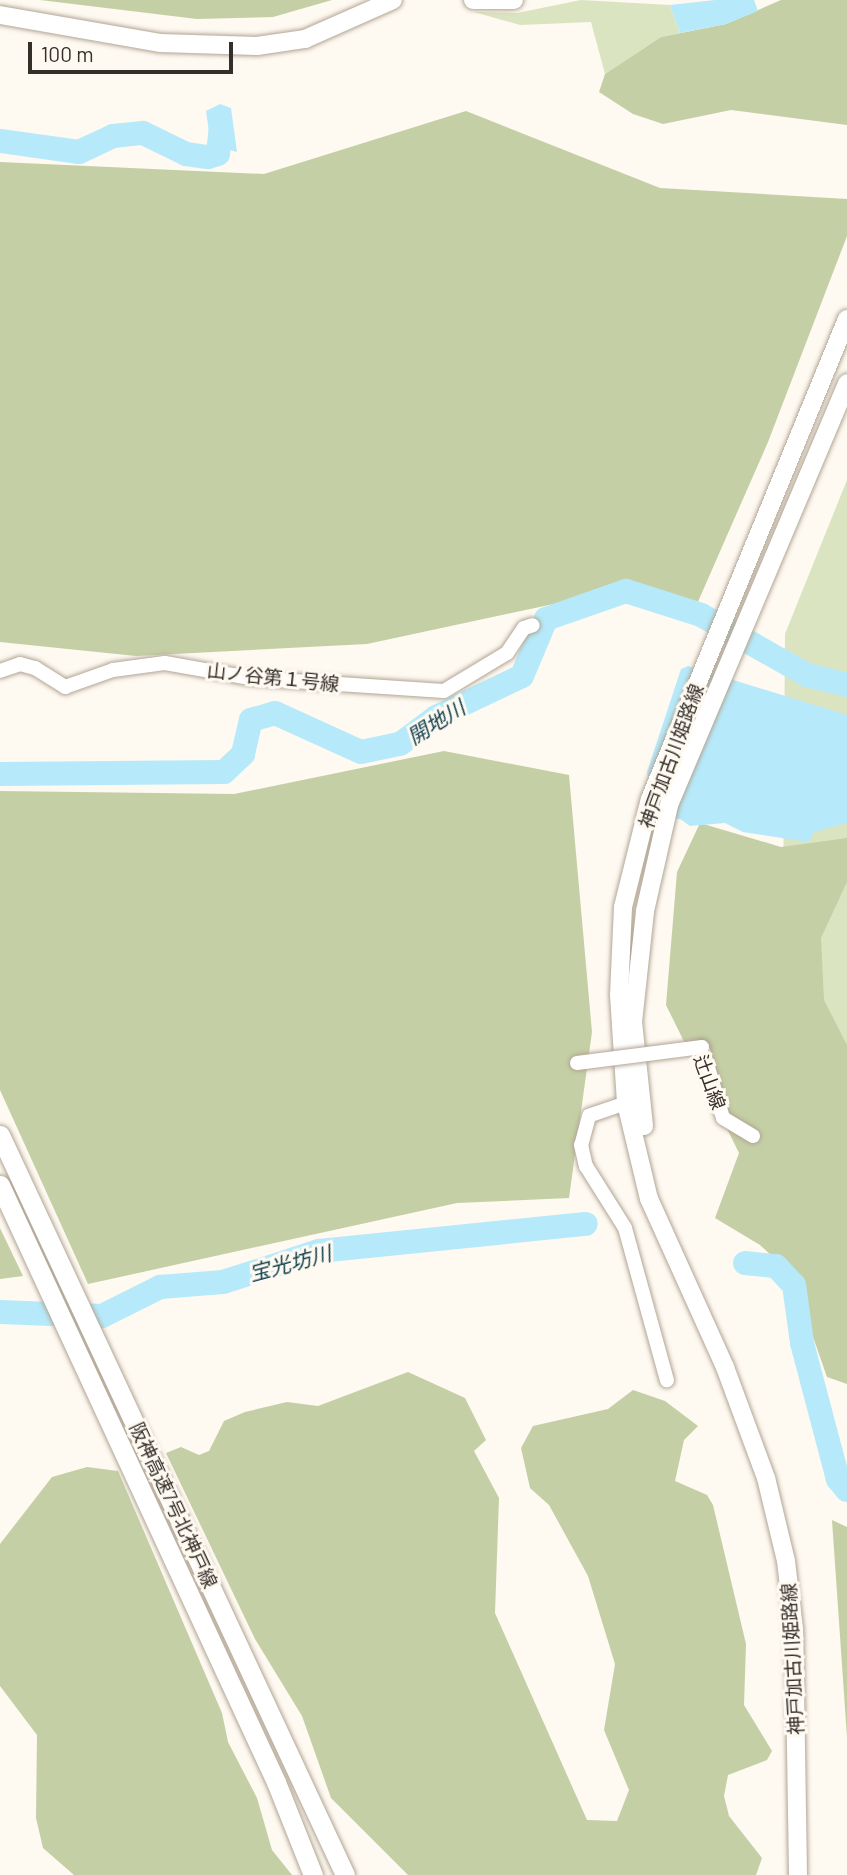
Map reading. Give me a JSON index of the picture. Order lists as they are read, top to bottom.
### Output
{
  "streets": {
    "highway": ["阪神高速7号北神戸線"],
    "main road": ["神戸加古川姫路線"],
    "street": ["山ノ谷第１号線", "辻山線"]
  },
  "water": ["開地川", "宝光坊川"],
  "scale_bar": "100 m"
}
